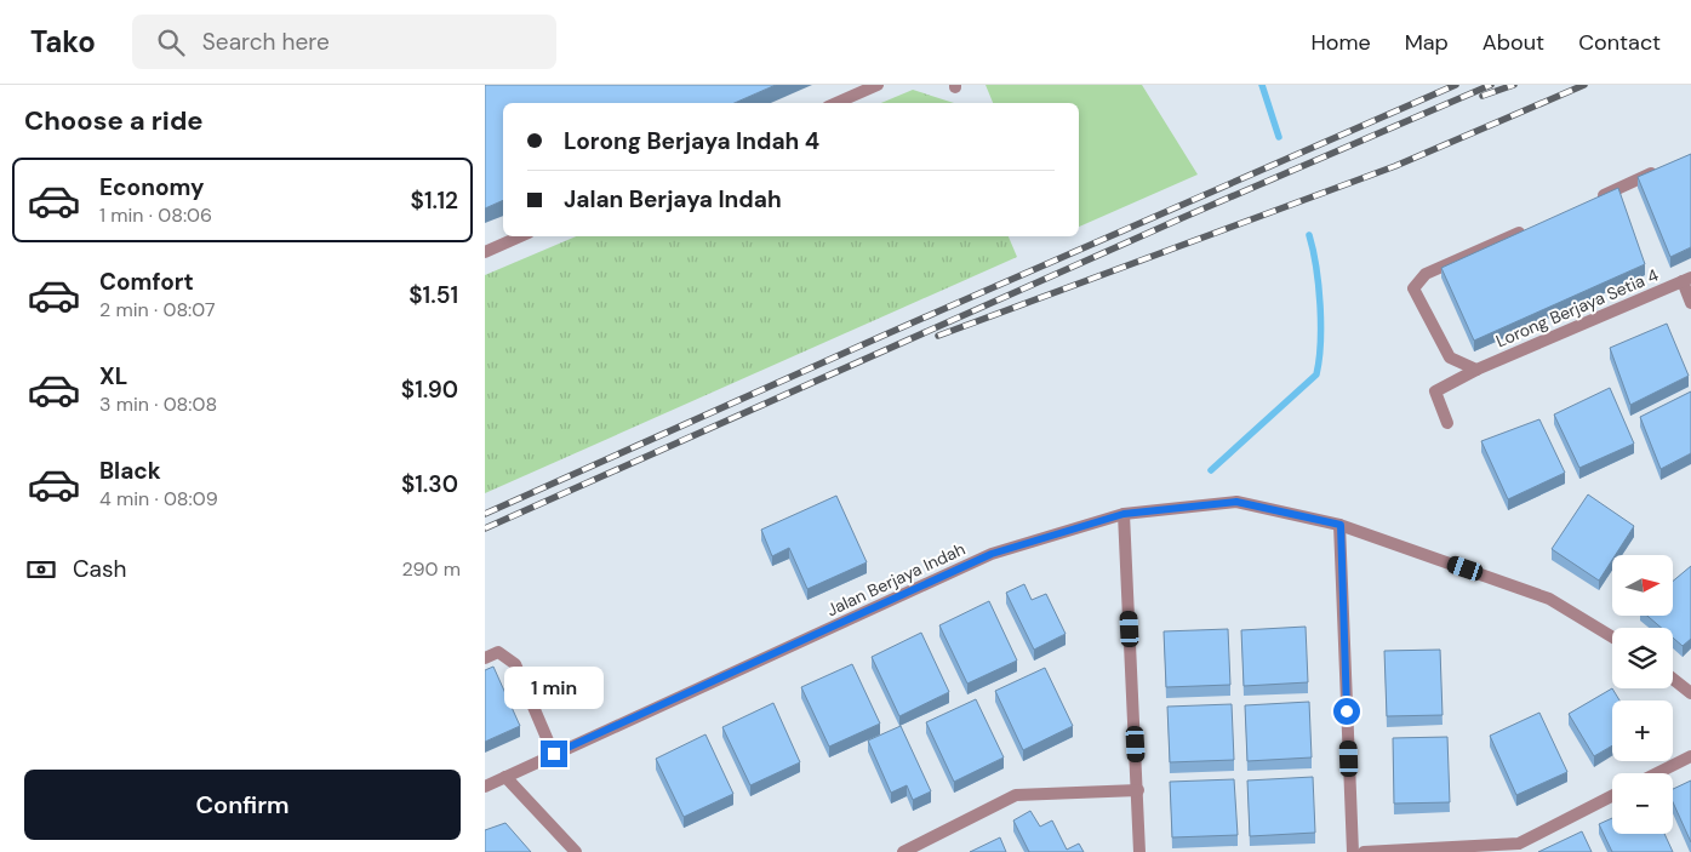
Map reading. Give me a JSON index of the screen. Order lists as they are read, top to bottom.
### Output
{
  "streets": {
    "street": ["Lorong Berjaya Setia 4", "Jalan Berjaya Indah"]
  },
  "north": "right",
  "page": {
    "header": "Tako",
    "search": "Search here",
    "nav": [
      "Home",
      "Map",
      "About",
      "Contact"
    ],
    "heading": "Choose a ride",
    "banner": ["Lorong Berjaya Indah 4", "Jalan Berjaya Indah"],
    "list": [
      {
        "name": "Economy",
        "note": "1 min · 08:06",
        "value": "$1.12"
      },
      {
        "name": "Comfort",
        "note": "2 min · 08:07",
        "value": "$1.51"
      },
      {
        "name": "XL",
        "note": "3 min · 08:08",
        "value": "$1.90"
      },
      {
        "name": "Black",
        "note": "4 min · 08:09",
        "value": "$1.30"
      }
    ],
    "pay": ["Cash", "290 m"],
    "map_buttons": ["+", "−"],
    "bubble": "1 min",
    "buttons": "Confirm"
  }
}
